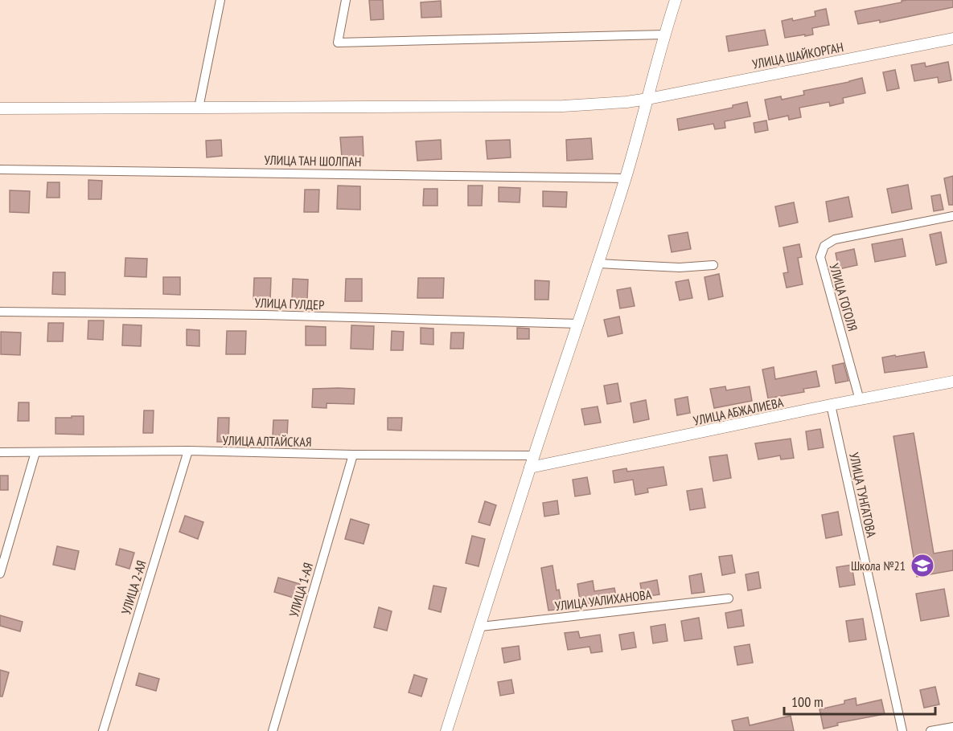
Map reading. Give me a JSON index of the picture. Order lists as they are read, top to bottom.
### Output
{
  "streets": {
    "street": [
      "УЛИЦА ШАЙКОРГАН",
      "УЛИЦА ТАН ШОЛПАН",
      "УЛИЦА ГОГОЛЯ",
      "УЛИЦА ГУЛДЕР",
      "УЛИЦА АБЖАЛИЕВА",
      "УЛИЦА АЛТАЙСКАЯ",
      "УЛИЦА ТУНГАТОВА",
      "УЛИЦА 2-АЯ",
      "УЛИЦА 1-АЯ",
      "УЛИЦА УАЛИХАНОВА"
    ]
  },
  "crossings": [
    ["УЛИЦА ГОГОЛЯ", "УЛИЦА АБЖАЛИЕВА"],
    ["УЛИЦА АБЖАЛИЕВА", "УЛИЦА ТУНГАТОВА"],
    ["УЛИЦА АЛТАЙСКАЯ", "УЛИЦА 2-АЯ"],
    ["УЛИЦА АЛТАЙСКАЯ", "УЛИЦА 1-АЯ"]
  ],
  "places": {
    "school or university": ["Школа №21"]
  },
  "scale_bar": "100 m"
}
